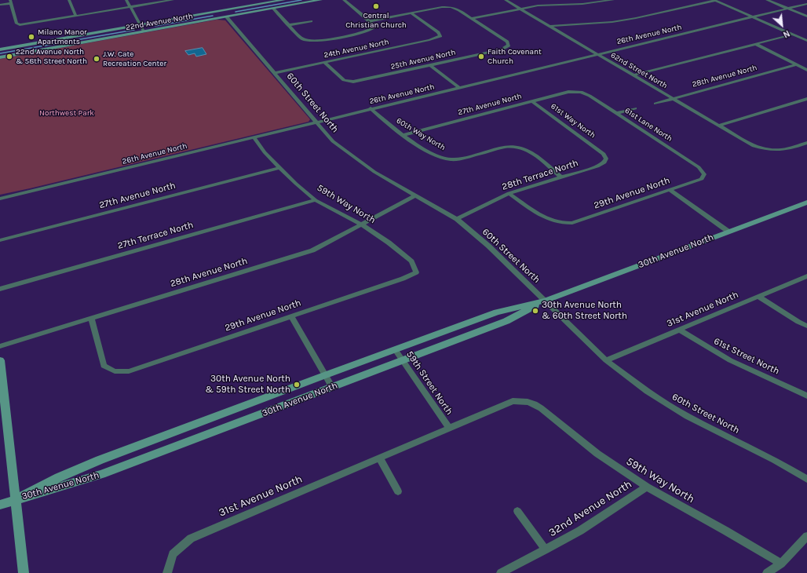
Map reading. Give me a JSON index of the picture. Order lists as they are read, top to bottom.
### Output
{
  "streets": {
    "street": [
      "22nd Avenue North",
      "26th Avenue North",
      "24th Avenue North",
      "25th Avenue North",
      "62nd Street North",
      "28th Avenue North",
      "60th Street North",
      "27th Avenue North",
      "61st Way North",
      "61st Lane North",
      "60th Way North",
      "28th Terrace North",
      "29th Avenue North",
      "59th Way North",
      "27th Terrace North",
      "30th Avenue North",
      "31st Avenue North",
      "61st Street North",
      "59th Street North",
      "32nd Avenue North"
    ]
  },
  "crossings": [
    ["22nd Avenue North", "60th Street North"],
    ["26th Avenue North", "62nd Street North"],
    ["26th Avenue North", "60th Street North"],
    ["26th Avenue North", "60th Way North"],
    ["26th Avenue North", "59th Way North"],
    ["24th Avenue North", "25th Avenue North"],
    ["24th Avenue North", "60th Street North"],
    ["62nd Street North", "28th Avenue North"],
    ["28th Avenue North", "60th Street North"],
    ["28th Avenue North", "29th Avenue North"],
    ["28th Avenue North", "59th Way North"],
    ["60th Street North", "28th Terrace North"],
    ["60th Street North", "30th Avenue North"],
    ["60th Street North", "31st Avenue North"],
    ["27th Avenue North", "61st Way North"],
    ["27th Avenue North", "61st Lane North"],
    ["27th Avenue North", "60th Way North"],
    ["27th Avenue North", "59th Way North"],
    ["61st Way North", "28th Terrace North"],
    ["61st Lane North", "29th Avenue North"],
    ["60th Way North", "28th Terrace North"],
    ["28th Terrace North", "29th Avenue North"],
    ["29th Avenue North", "59th Way North"],
    ["59th Way North", "27th Terrace North"],
    ["59th Way North", "31st Avenue North"],
    ["59th Way North", "32nd Avenue North"],
    ["30th Avenue North", "59th Street North"],
    ["31st Avenue North", "61st Street North"],
    ["31st Avenue North", "59th Street North"]
  ],
  "parks": ["Northwest Park"],
  "places": [
    "Central Christian Church",
    "Milano Manor Apartments",
    "22nd Avenue North & 58th Street North",
    "Faith Covenant Church",
    "J.W. Cate Recreation Center",
    "30th Avenue North & 60th Street North",
    "30th Avenue North & 59th Street North"
  ],
  "north": "bottom right"
}
